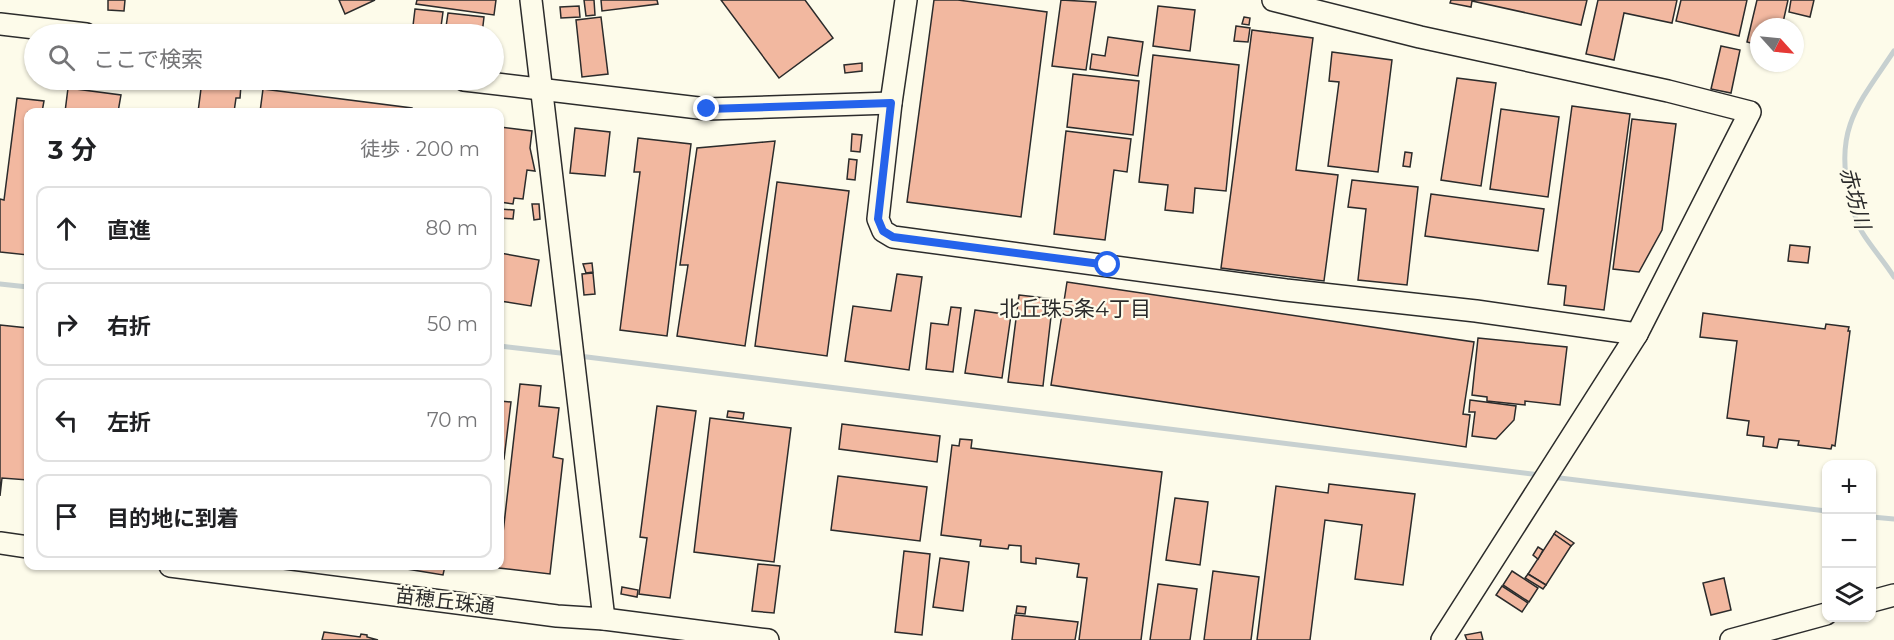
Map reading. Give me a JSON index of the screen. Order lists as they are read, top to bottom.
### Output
{
  "streets": {
    "street": ["苗穂丘珠通"]
  },
  "districts": ["北丘珠5条4丁目"],
  "water": ["赤坊川"],
  "north": "bottom right",
  "page": {
    "search": "ここで検索",
    "heading": ["3 分", "徒歩 · 200 m"],
    "list": [
      ["直進", "80 m"],
      ["右折", "50 m"],
      ["左折", "70 m"],
      "目的地に到着"
    ],
    "map_buttons": ["+", "−"]
  }
}
